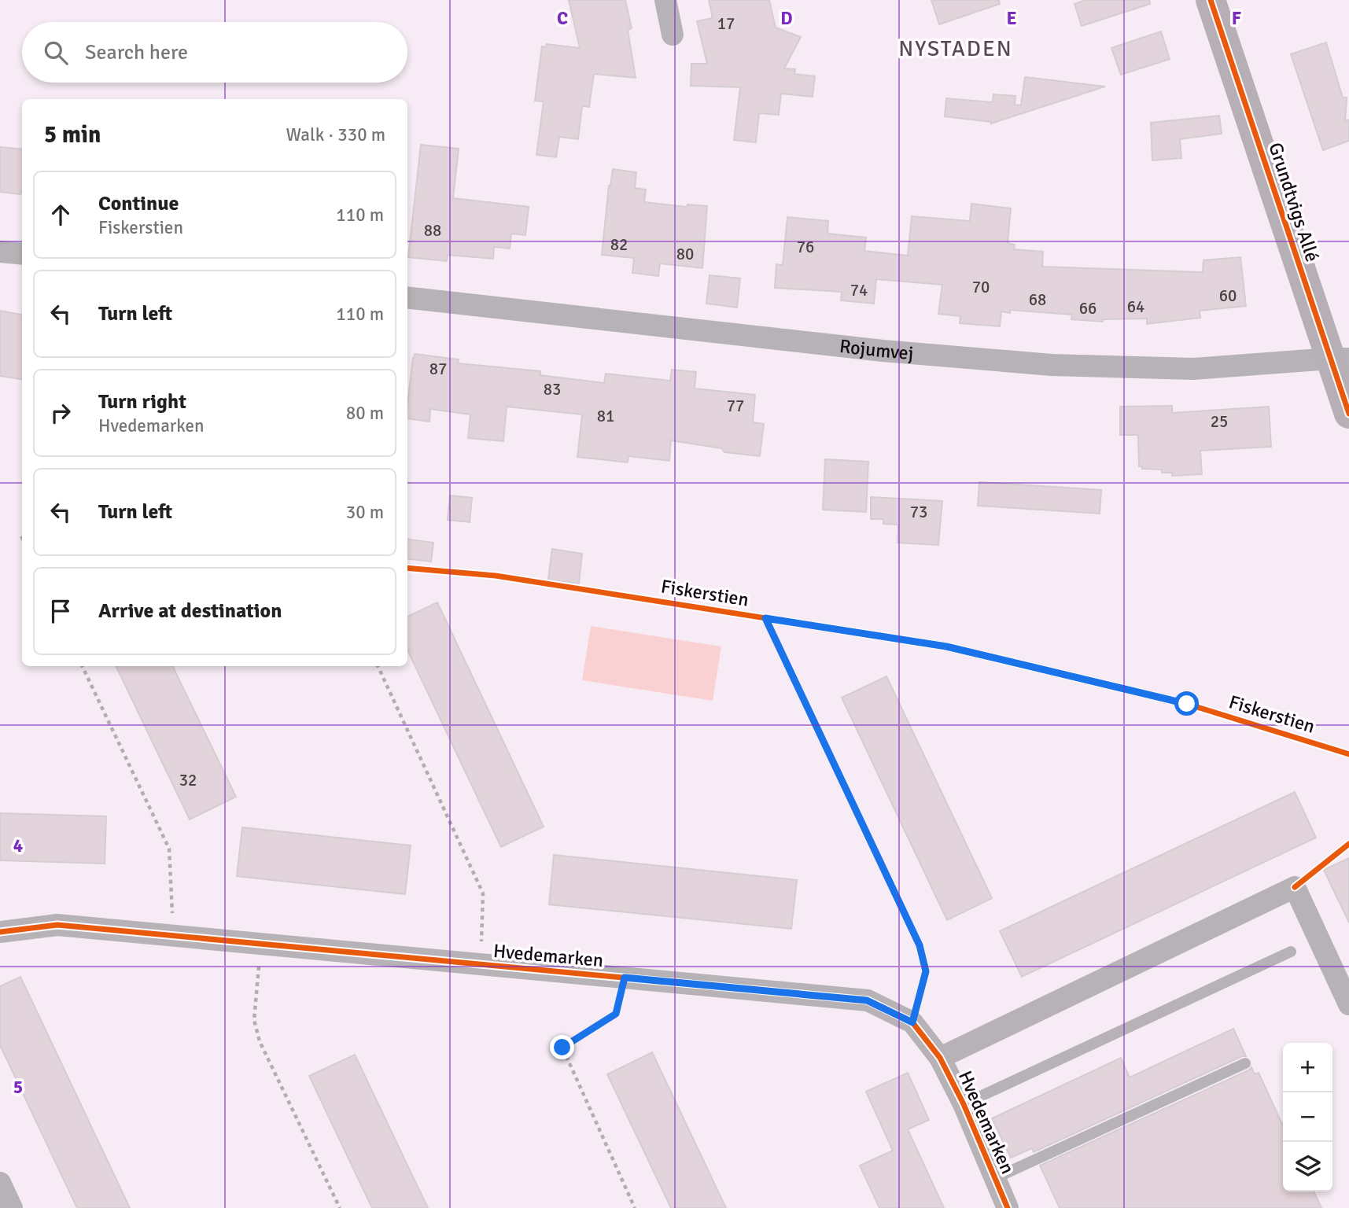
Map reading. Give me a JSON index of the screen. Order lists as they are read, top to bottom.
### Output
{
  "streets": {
    "street": ["Grundtvigs Allé", "Rojumvej", "Hvedemarken"],
    "cycle path": ["Fiskerstien"]
  },
  "crossings": [
    ["Grundtvigs Allé", "Rojumvej"]
  ],
  "districts": ["NYSTADEN"],
  "house_numbers": [
    "17",
    "88",
    "82",
    "76",
    "80",
    "70",
    "74",
    "60",
    "68",
    "64",
    "66",
    "87",
    "83",
    "77",
    "81",
    "25",
    "73",
    "32"
  ],
  "page": {
    "search": "Search here",
    "heading": ["5 min", "Walk · 330 m"],
    "list": [
      ["Continue", "Fiskerstien", "110 m"],
      ["Turn left", "110 m"],
      ["Turn right", "Hvedemarken", "80 m"],
      ["Turn left", "30 m"],
      "Arrive at destination"
    ],
    "map_buttons": ["+", "−"]
  },
  "grid": {
    "columns": [
      "C",
      "D",
      "E",
      "F"
    ],
    "rows": ["4", "5"]
  }
}
